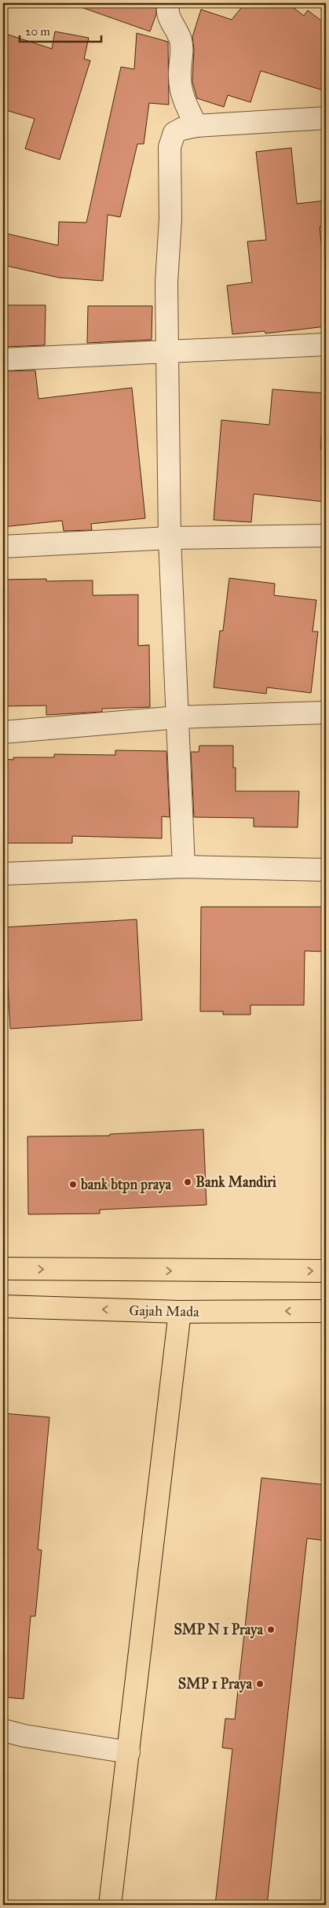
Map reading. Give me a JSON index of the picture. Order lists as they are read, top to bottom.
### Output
{
  "streets": {
    "main road": ["Gajah Mada"]
  },
  "places": [
    "Bank Mandiri",
    "bank btpn praya",
    "SMP N 1 Praya",
    "SMP 1 Praya"
  ],
  "scale_bar": "20 m"
}
